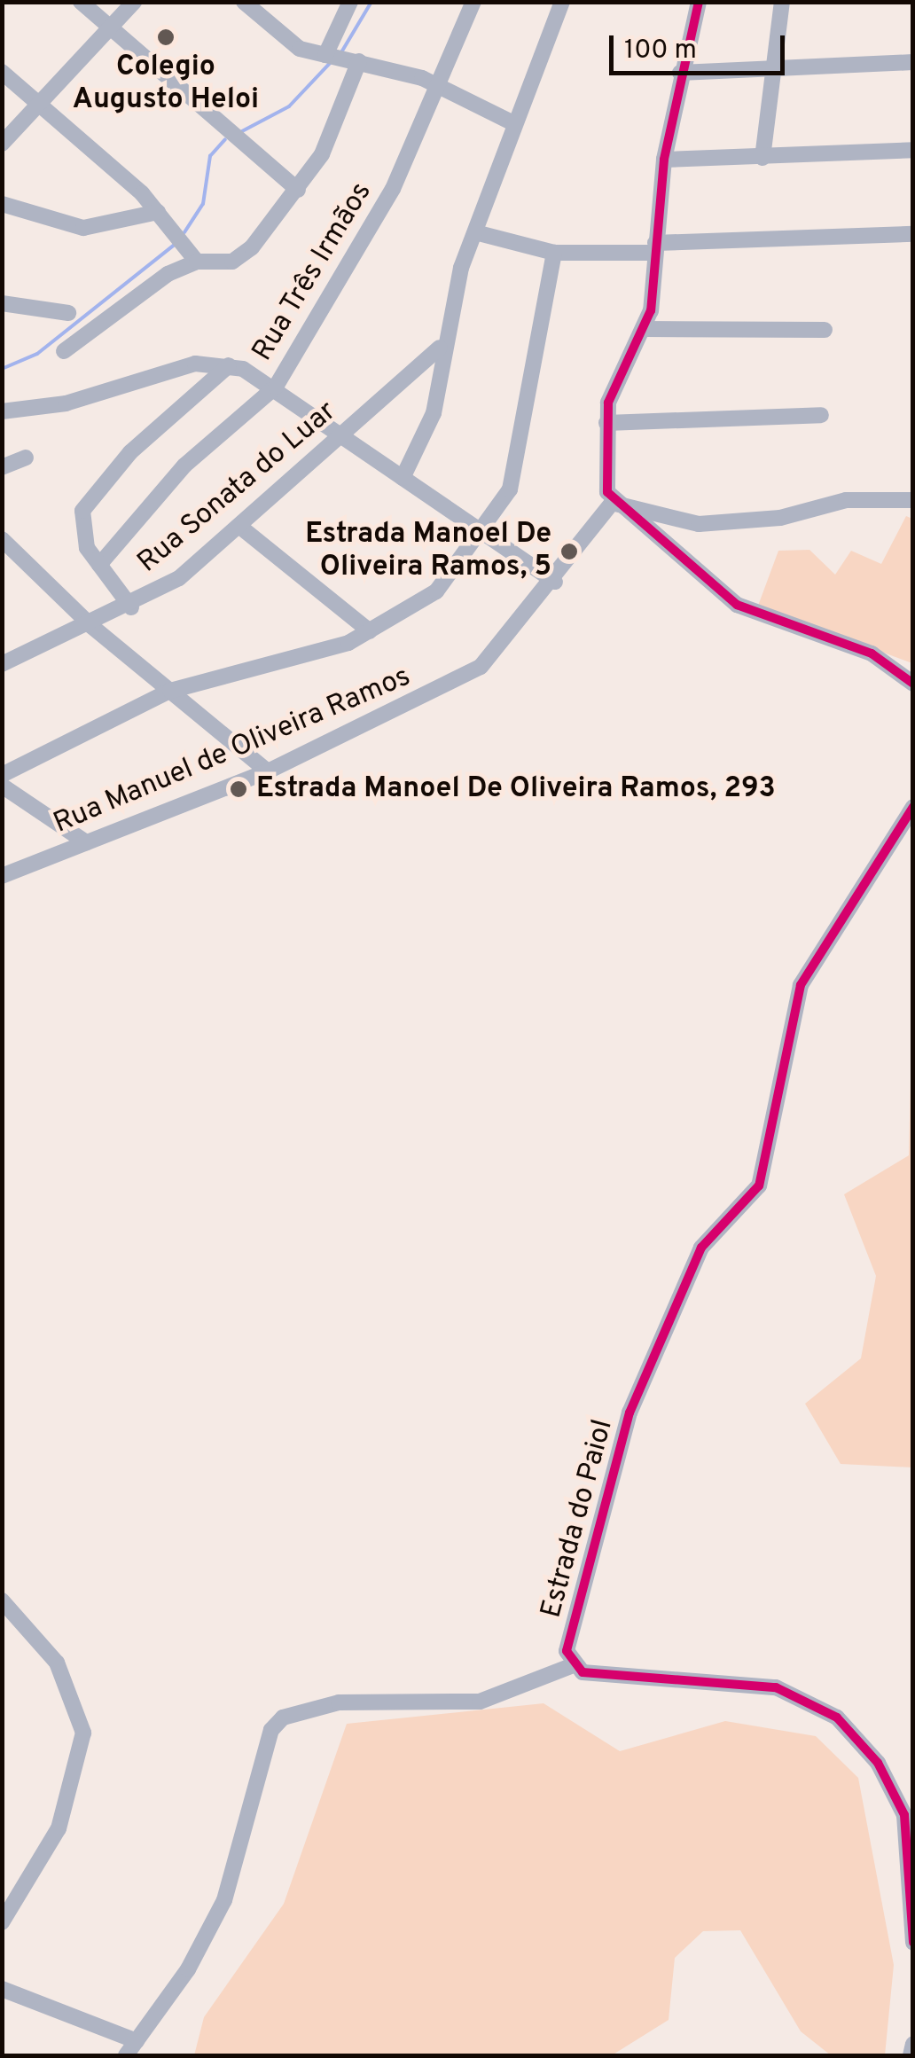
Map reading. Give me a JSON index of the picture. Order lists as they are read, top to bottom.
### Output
{
  "streets": {
    "street": [
      "Rua Três Irmãos",
      "Rua Sonata do Luar",
      "Rua Manuel de Oliveira Ramos",
      "Estrada do Paiol"
    ]
  },
  "places": ["Colegio Augusto Heloi", "Estrada Manoel De Oliveira Ramos, 5", "Estrada Manoel De Oliveira Ramos, 293"],
  "scale_bar": "100 m"
}
